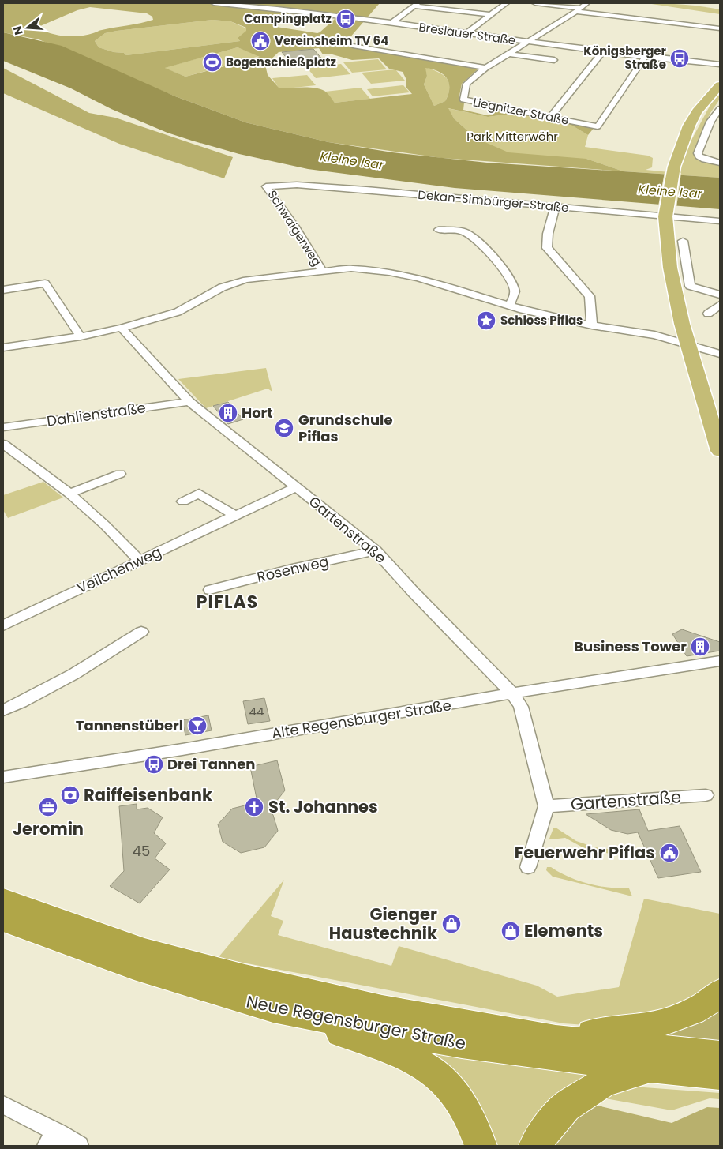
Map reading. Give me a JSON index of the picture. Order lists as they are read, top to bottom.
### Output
{
  "streets": {
    "highway": ["Neue Regensburger Straße"],
    "street": [
      "Breslauer Straße",
      "Liegnitzer Straße",
      "Dekan-Simbürger-Straße",
      "Schwaigerweg",
      "Dahlienstraße",
      "Gartenstraße",
      "Rosenweg",
      "Veilchenweg",
      "Alte Regensburger Straße"
    ]
  },
  "crossings": [
    ["Breslauer Straße", "Liegnitzer Straße"],
    ["Dekan-Simbürger-Straße", "Schwaigerweg"],
    ["Dahlienstraße", "Gartenstraße"],
    ["Gartenstraße", "Rosenweg"],
    ["Gartenstraße", "Veilchenweg"],
    ["Gartenstraße", "Alte Regensburger Straße"]
  ],
  "districts": ["PIFLAS"],
  "water": ["Kleine Isar"],
  "parks": ["Park Mitterwöhr"],
  "places": {
    "bus stop": ["Campingplatz", "Königsberger Straße", "Drei Tannen"],
    "public building": ["Vereinsheim TV 64", "Feuerwehr Piflas"],
    "sports": ["Bogenschießplatz"],
    "place": ["Schloss Piflas"],
    "building": ["Hort", "Business Tower"],
    "school or university": ["Grundschule Piflas"],
    "bar": ["Tannenstüberl"],
    "bank": ["Raiffeisenbank"],
    "office": ["Jeromin"],
    "church": ["St. Johannes"],
    "shop": ["Gienger Haustechnik", "Elements"]
  },
  "house_numbers": ["44", "45"],
  "north": "left"
}
